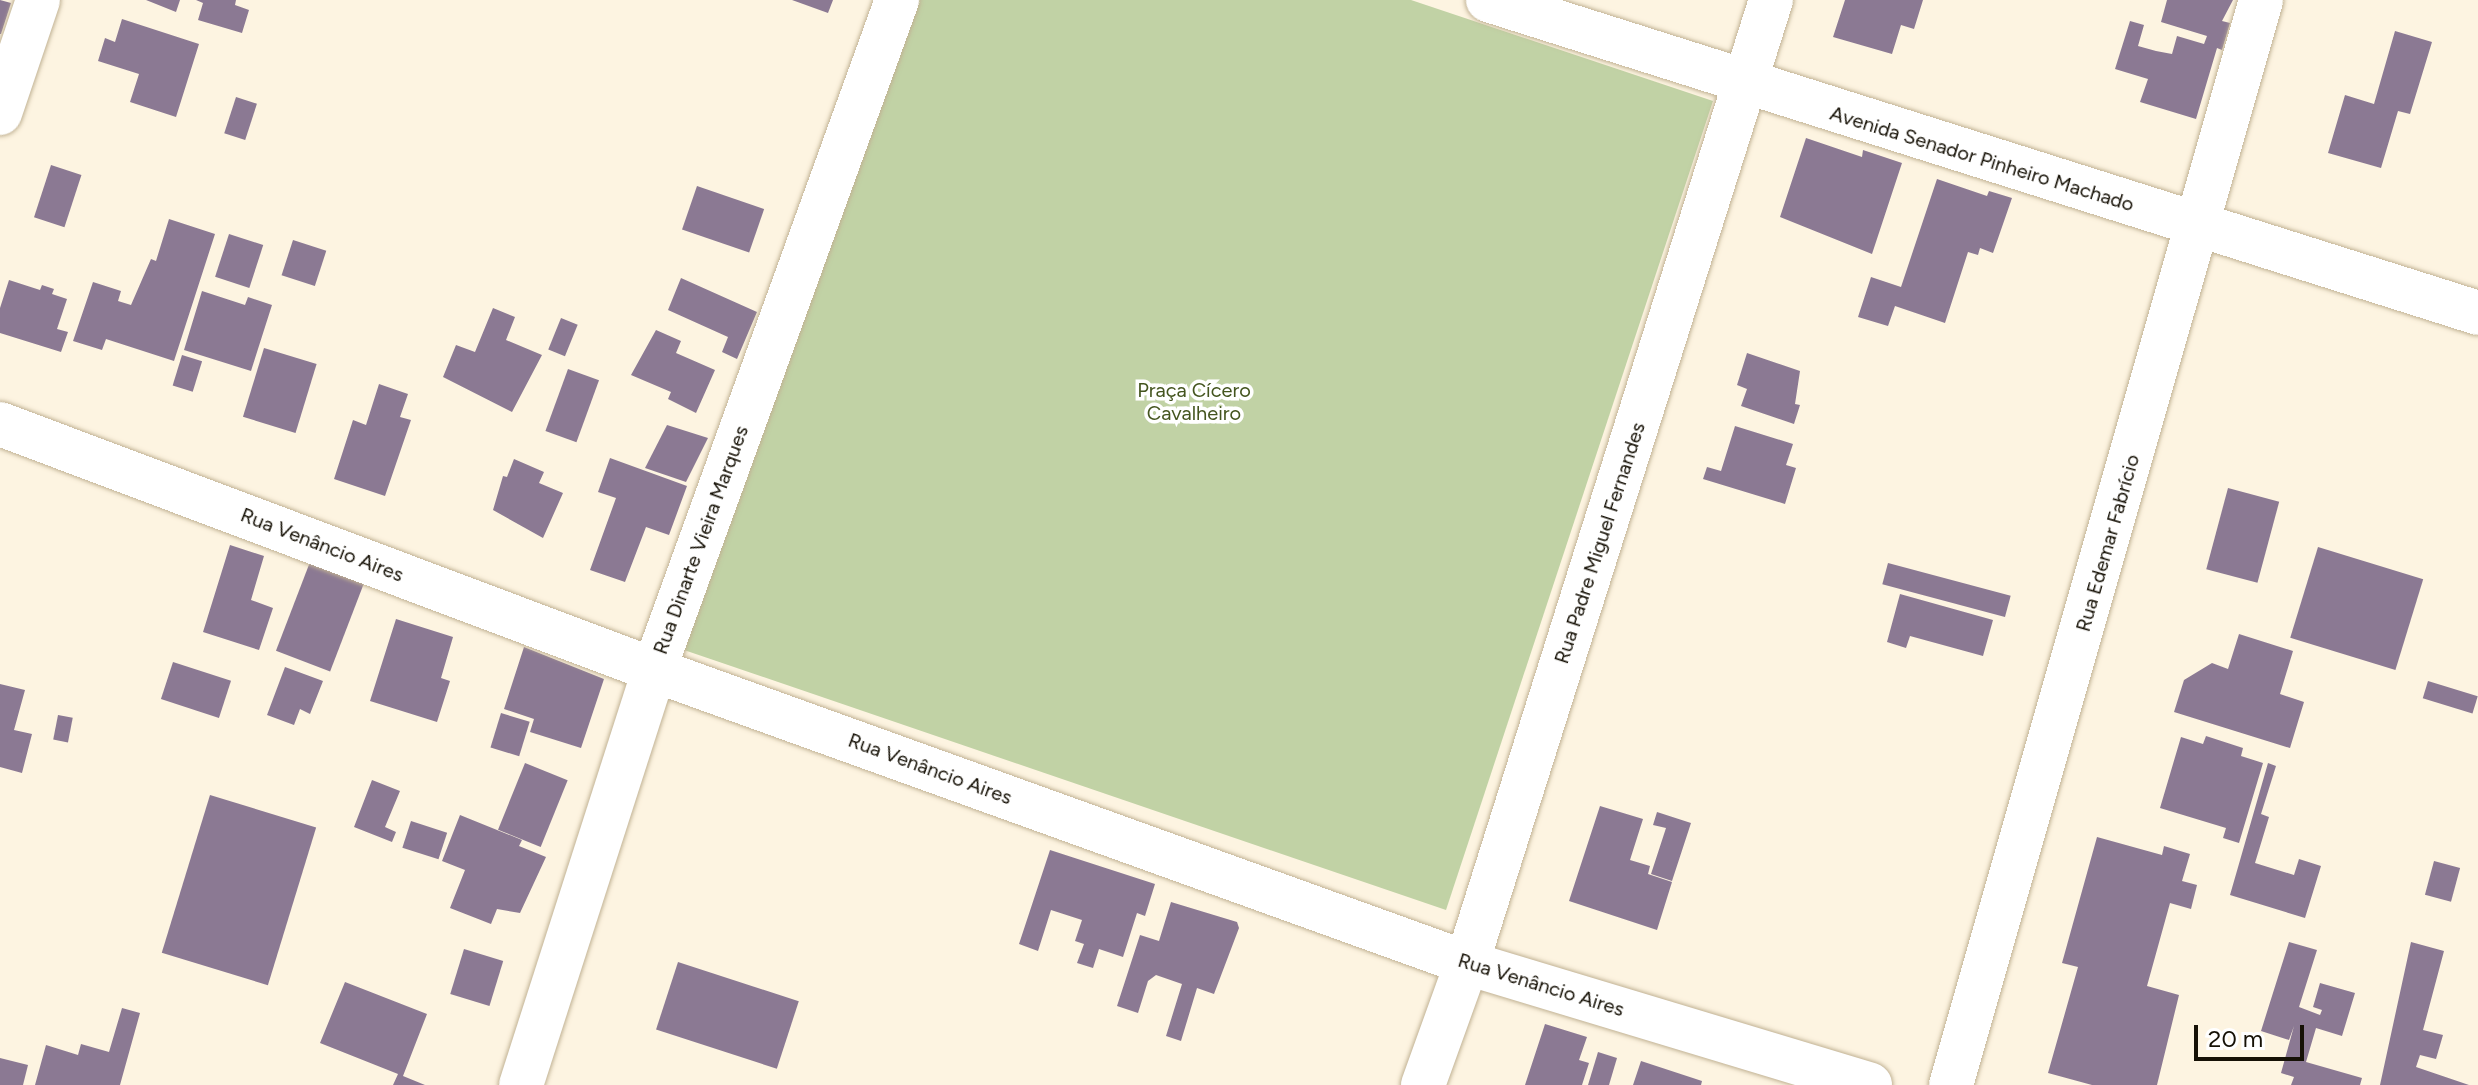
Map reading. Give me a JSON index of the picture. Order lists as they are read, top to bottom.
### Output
{
  "streets": {
    "street": [
      "Avenida Senador Pinheiro Machado",
      "Rua Dinarte Vieira Marques",
      "Rua Padre Miguel Fernandes",
      "Rua Edemar Fabrício",
      "Rua Venâncio Aires"
    ]
  },
  "crossings": [
    ["Avenida Senador Pinheiro Machado", "Rua Padre Miguel Fernandes"],
    ["Avenida Senador Pinheiro Machado", "Rua Edemar Fabrício"],
    ["Rua Dinarte Vieira Marques", "Rua Venâncio Aires"],
    ["Rua Padre Miguel Fernandes", "Rua Venâncio Aires"]
  ],
  "parks": ["Praça Cícero Cavalheiro"],
  "scale_bar": "20 m"
}
